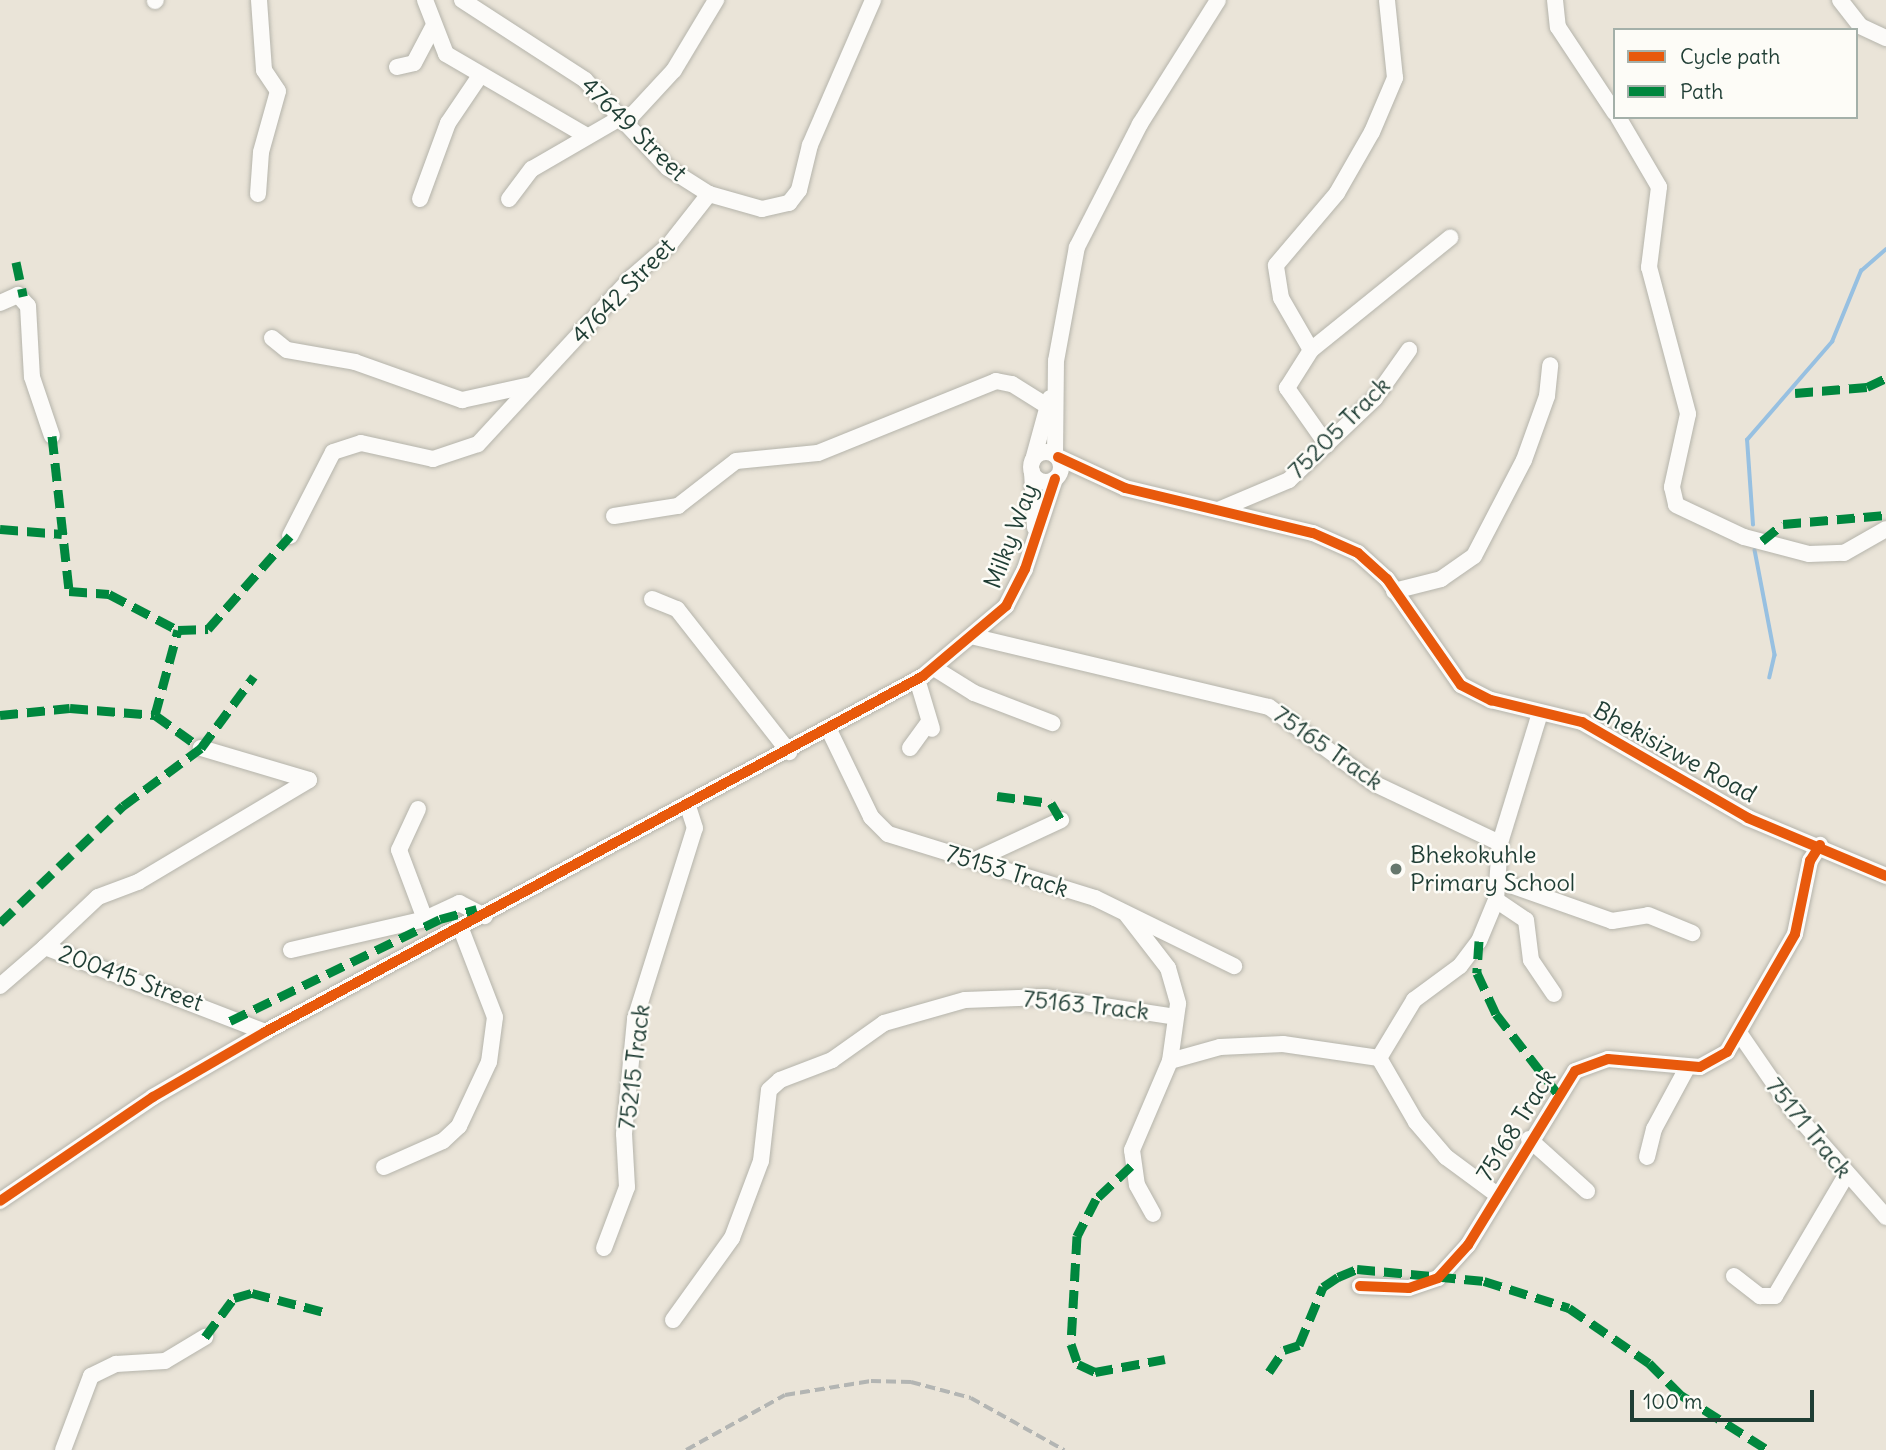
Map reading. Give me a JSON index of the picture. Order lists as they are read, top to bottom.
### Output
{
  "streets": {
    "street": [
      "47649 Street",
      "47642 Street",
      "75205 Track",
      "Milky Way",
      "75165 Track",
      "Bhekisizwe Road",
      "75153 Track",
      "200415 Street",
      "75163 Track",
      "75215 Track",
      "75168 Track",
      "75171 Track"
    ]
  },
  "crossings": [
    ["47649 Street", "47642 Street"],
    ["75205 Track", "Bhekisizwe Road"],
    ["Milky Way", "75165 Track"],
    ["Milky Way", "Bhekisizwe Road"],
    ["Milky Way", "75153 Track"],
    ["Milky Way", "200415 Street"],
    ["Milky Way", "75215 Track"],
    ["Bhekisizwe Road", "75168 Track"],
    ["75153 Track", "75163 Track"],
    ["75168 Track", "75171 Track"]
  ],
  "places": ["Bhekokuhle Primary School"],
  "legend": ["Cycle path", "Path"],
  "scale_bar": "100 m"
}
